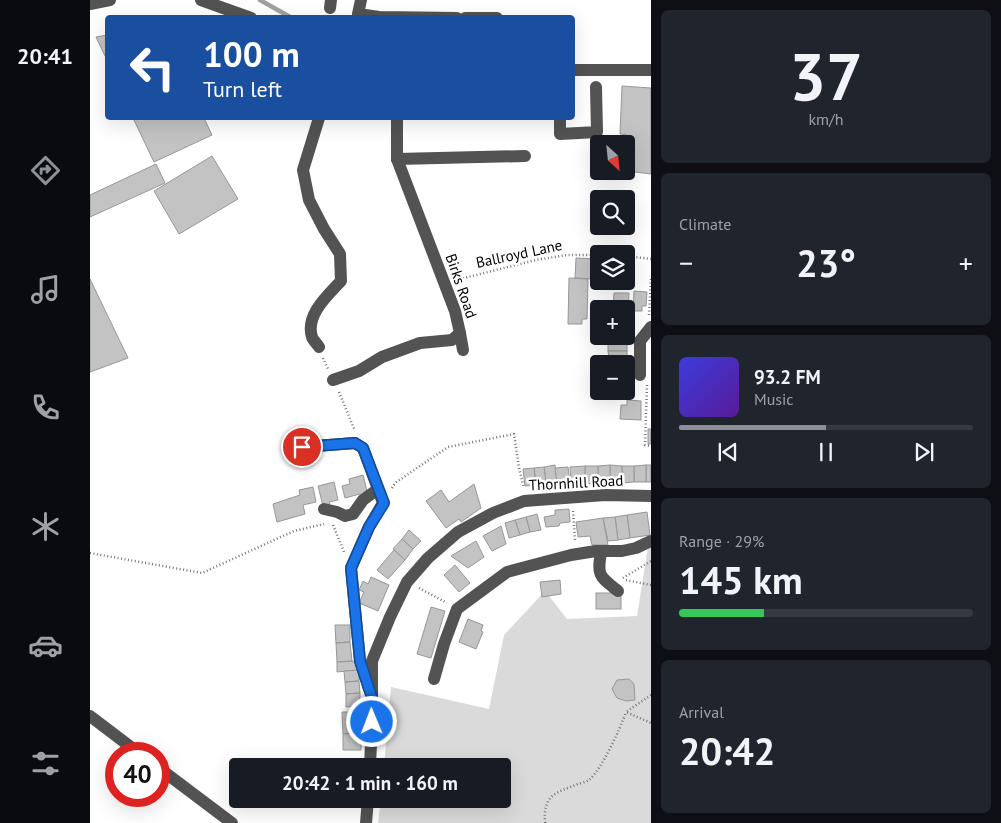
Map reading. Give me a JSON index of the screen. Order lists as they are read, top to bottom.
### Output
{
  "streets": {
    "street": ["Birks Road", "Thornhill Road"],
    "path": ["Ballroyd Lane"]
  },
  "crossings": [
    ["Ballroyd Lane", "Birks Road"]
  ],
  "north": "bottom right",
  "page": {
    "tabs": "20:41",
    "tile": [
      ["37", "km/h"],
      "Climate",
      ["Range · 29%", "145 km"],
      ["Arrival", "20:42"]
    ],
    "turn": ["100 m", "Turn left"],
    "map_buttons": ["+", "−"],
    "heat": ["−", "23°", "+"],
    "song": ["93.2 FM", "Music"],
    "limit": "40",
    "trip": "20:42 · 1 min · 160 m"
  }
}
